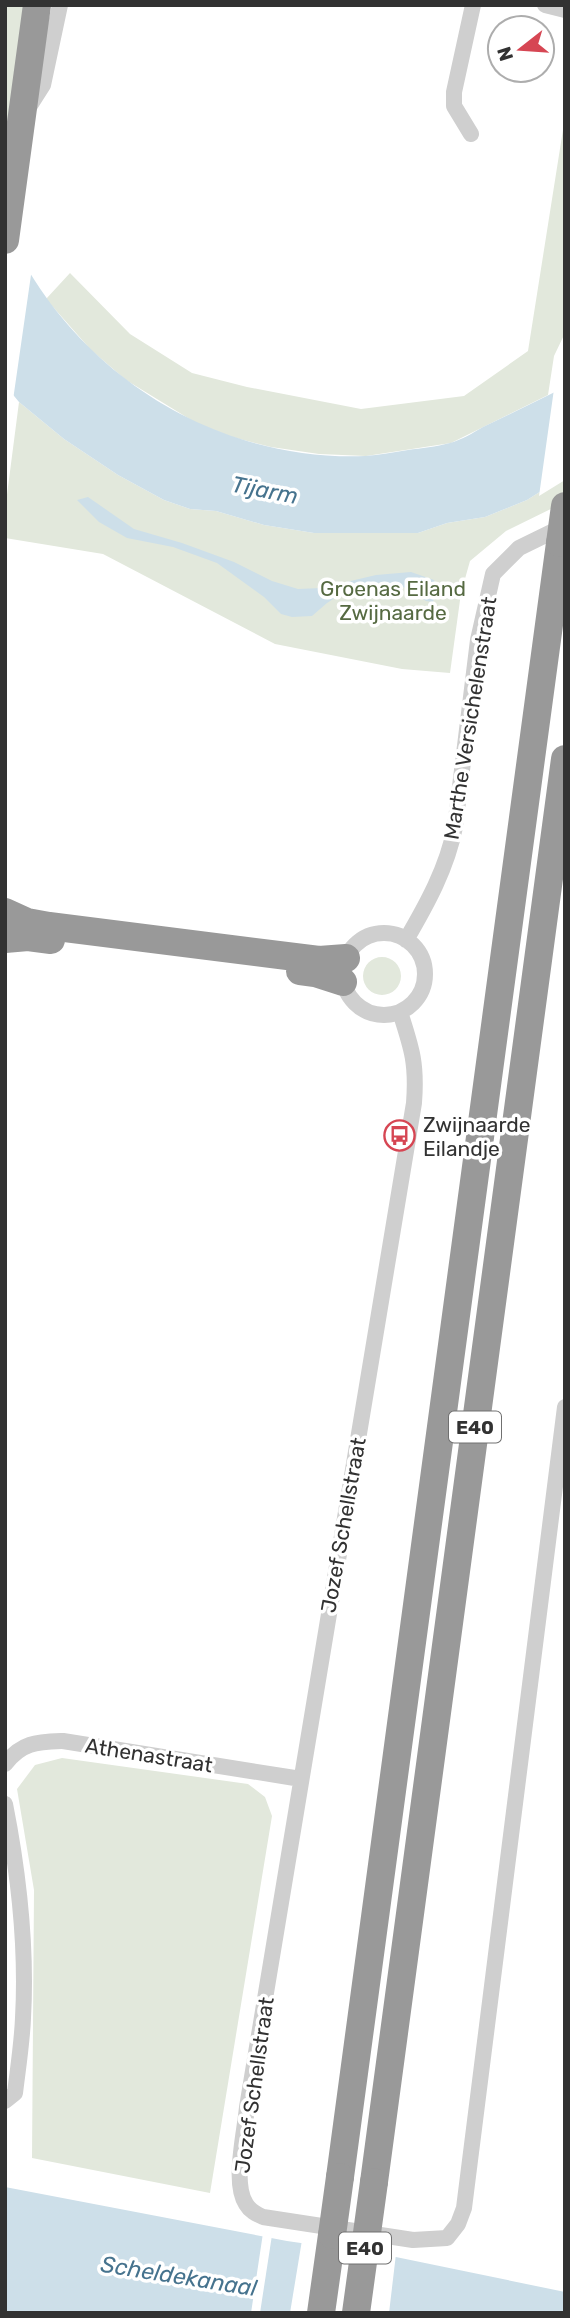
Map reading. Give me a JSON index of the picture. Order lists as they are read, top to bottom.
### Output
{
  "streets": {
    "highway": ["E40"],
    "street": ["Marthe Versichelenstraat", "Jozef Schellstraat", "Athenastraat"]
  },
  "crossings": [
    ["Marthe Versichelenstraat", "E40"],
    ["Marthe Versichelenstraat", "Jozef Schellstraat"],
    ["Jozef Schellstraat", "Athenastraat"]
  ],
  "water": ["Tijarm", "Scheldekanaal"],
  "parks": ["Groenas Eiland Zwijnaarde"],
  "places": {
    "bus stop": ["Zwijnaarde Eilandje"]
  },
  "north": "left"
}
